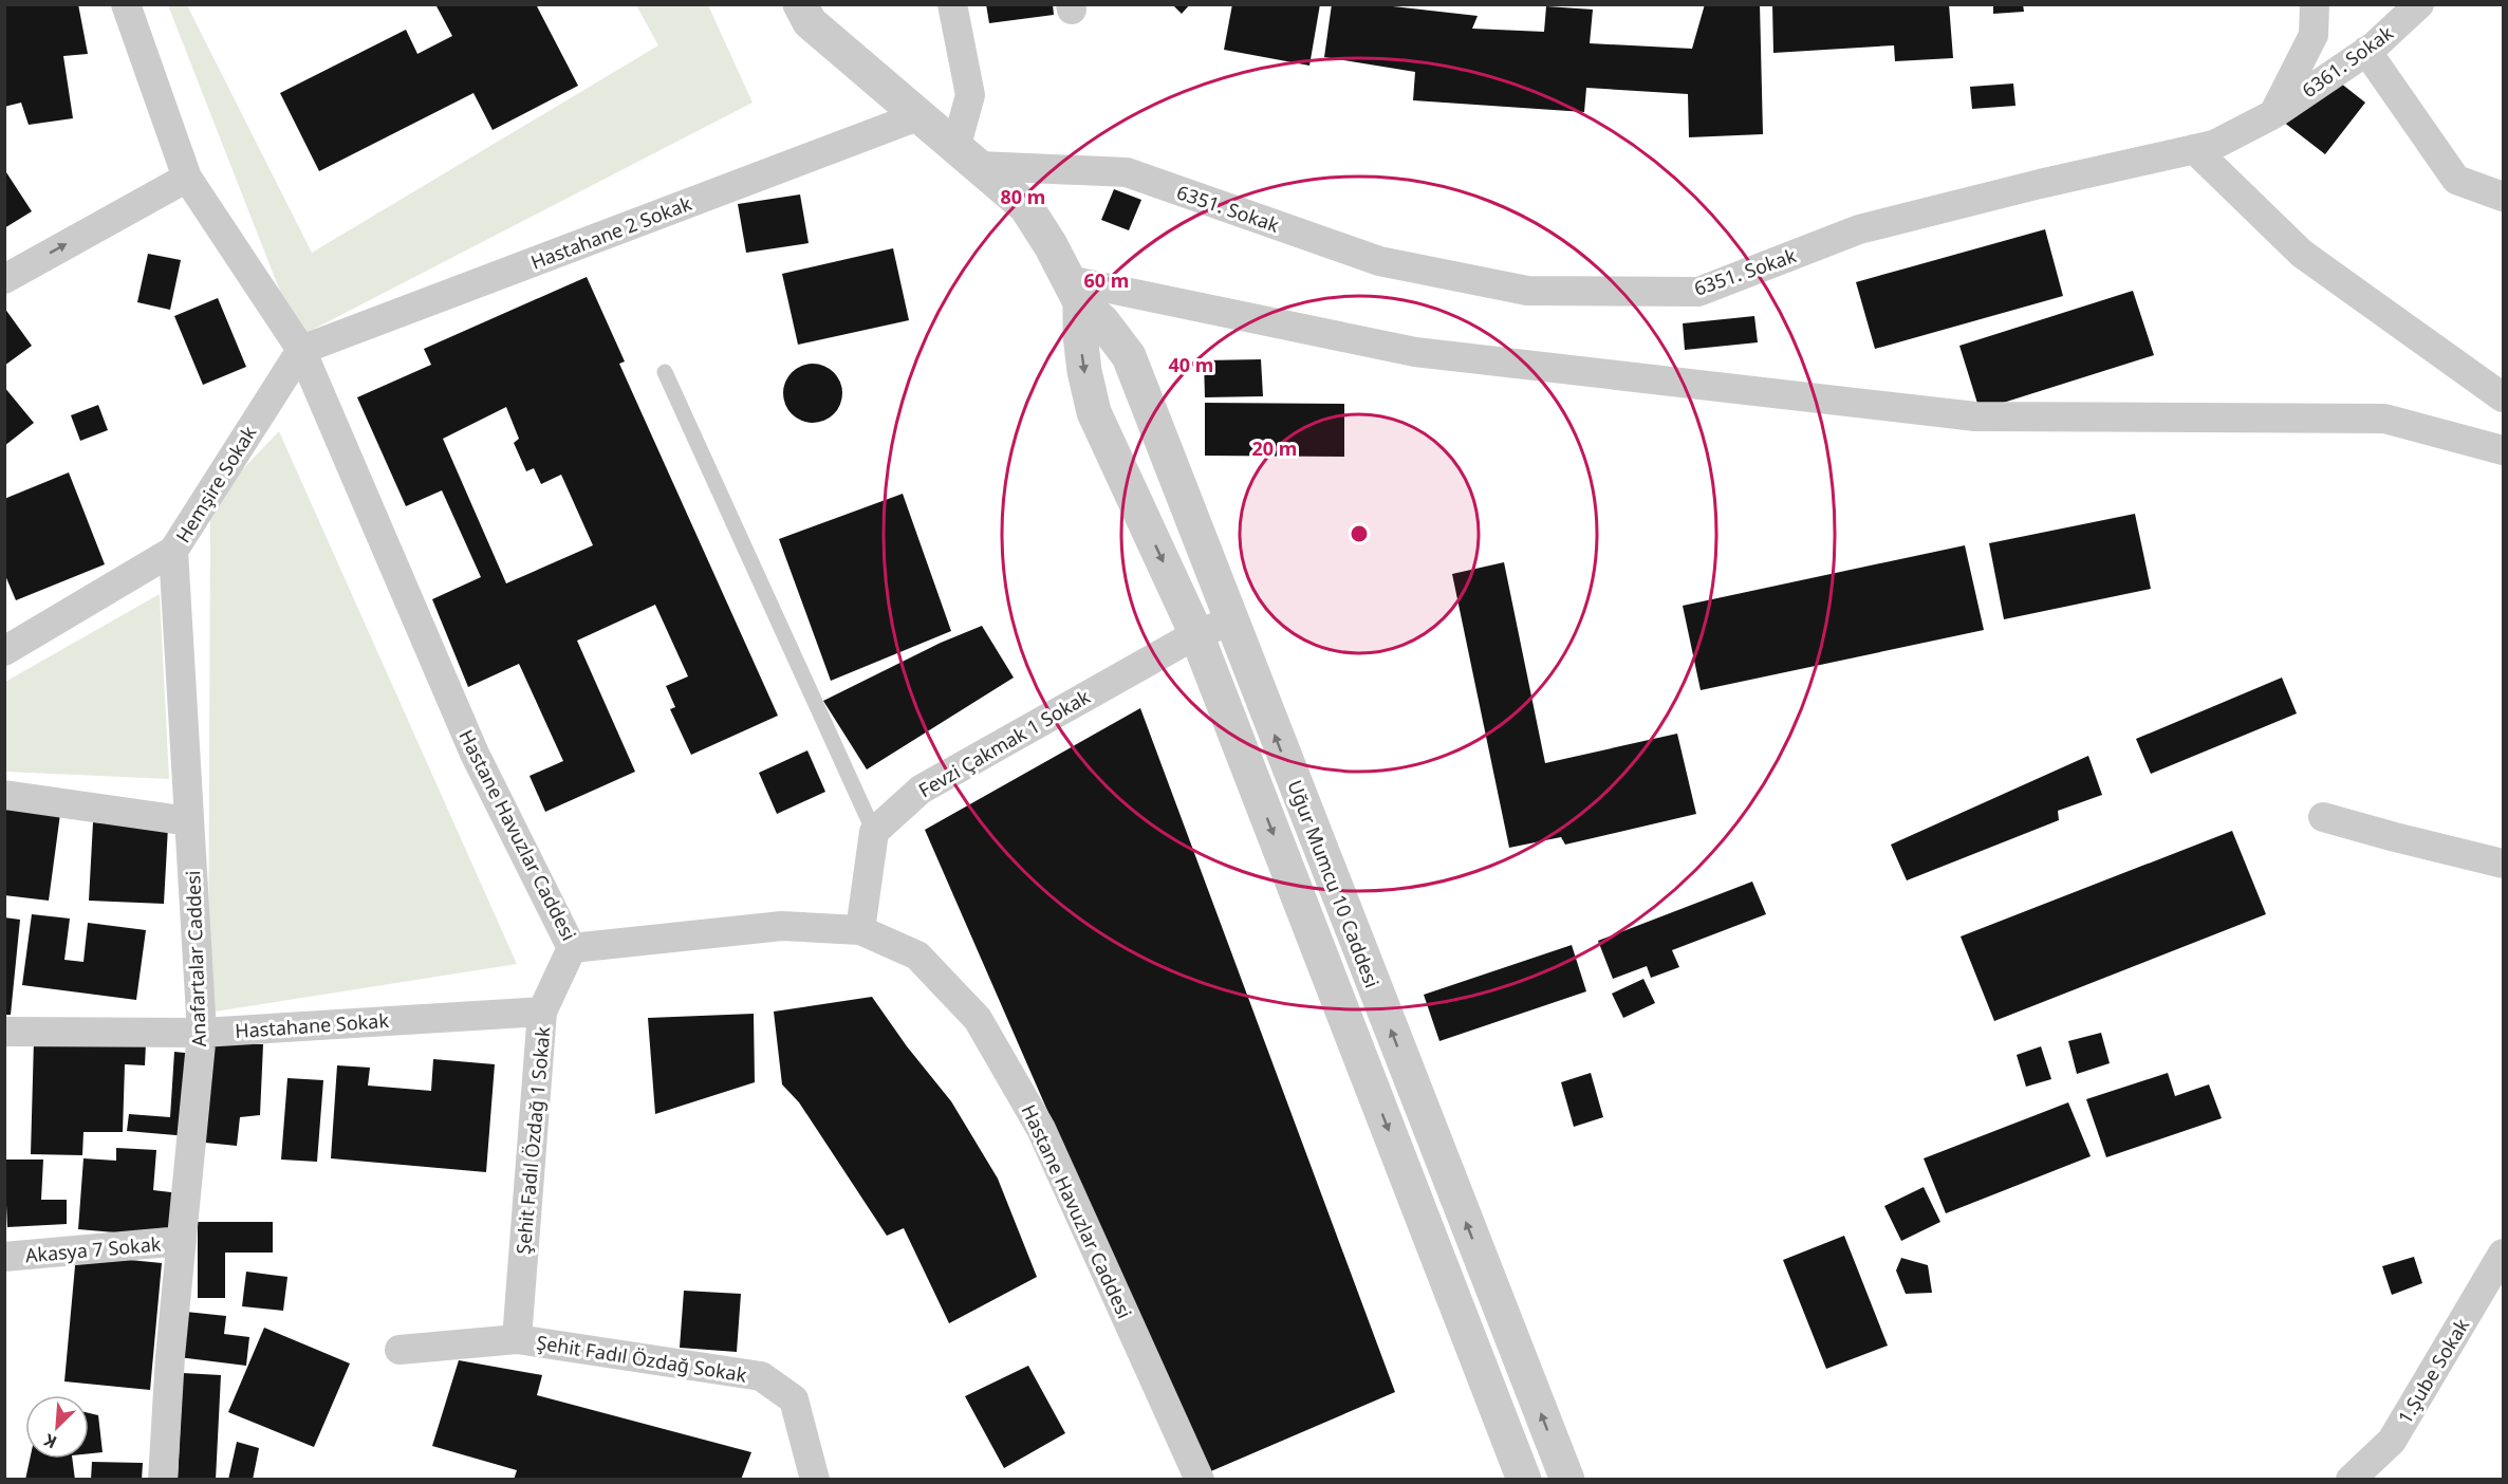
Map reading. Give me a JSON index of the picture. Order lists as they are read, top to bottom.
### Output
{
  "streets": {
    "street": [
      "6361. Sokak",
      "6351. Sokak",
      "Hastahane 2 Sokak",
      "Hemşire Sokak",
      "Fevzi Çakmak 1 Sokak",
      "Hastane Havuzlar Caddesi",
      "Uğur Mumcu 10 Caddesi",
      "Anafartalar Caddesi",
      "Hastahane Sokak",
      "Şehit Fadıl Özdağ 1 Sokak",
      "Akasya 7 Sokak",
      "Şehit Fadıl Özdağ Sokak",
      "1.Şube Sokak"
    ]
  },
  "crossings": [
    ["6361. Sokak", "6351. Sokak"],
    ["6351. Sokak", "Uğur Mumcu 10 Caddesi"],
    ["Hastahane 2 Sokak", "Hemşire Sokak"],
    ["Hastahane 2 Sokak", "Hastane Havuzlar Caddesi"],
    ["Hastahane 2 Sokak", "Uğur Mumcu 10 Caddesi"],
    ["Hemşire Sokak", "Hastane Havuzlar Caddesi"],
    ["Hemşire Sokak", "Anafartalar Caddesi"],
    ["Fevzi Çakmak 1 Sokak", "Uğur Mumcu 10 Caddesi"],
    ["Hastane Havuzlar Caddesi", "Şehit Fadıl Özdağ 1 Sokak"],
    ["Anafartalar Caddesi", "Hastahane Sokak"],
    ["Anafartalar Caddesi", "Akasya 7 Sokak"],
    ["Hastahane Sokak", "Şehit Fadıl Özdağ 1 Sokak"],
    ["Şehit Fadıl Özdağ 1 Sokak", "Şehit Fadıl Özdağ Sokak"]
  ],
  "north": "bottom left",
  "rings": [
    "80 m",
    "60 m",
    "40 m",
    "20 m"
  ]
}
